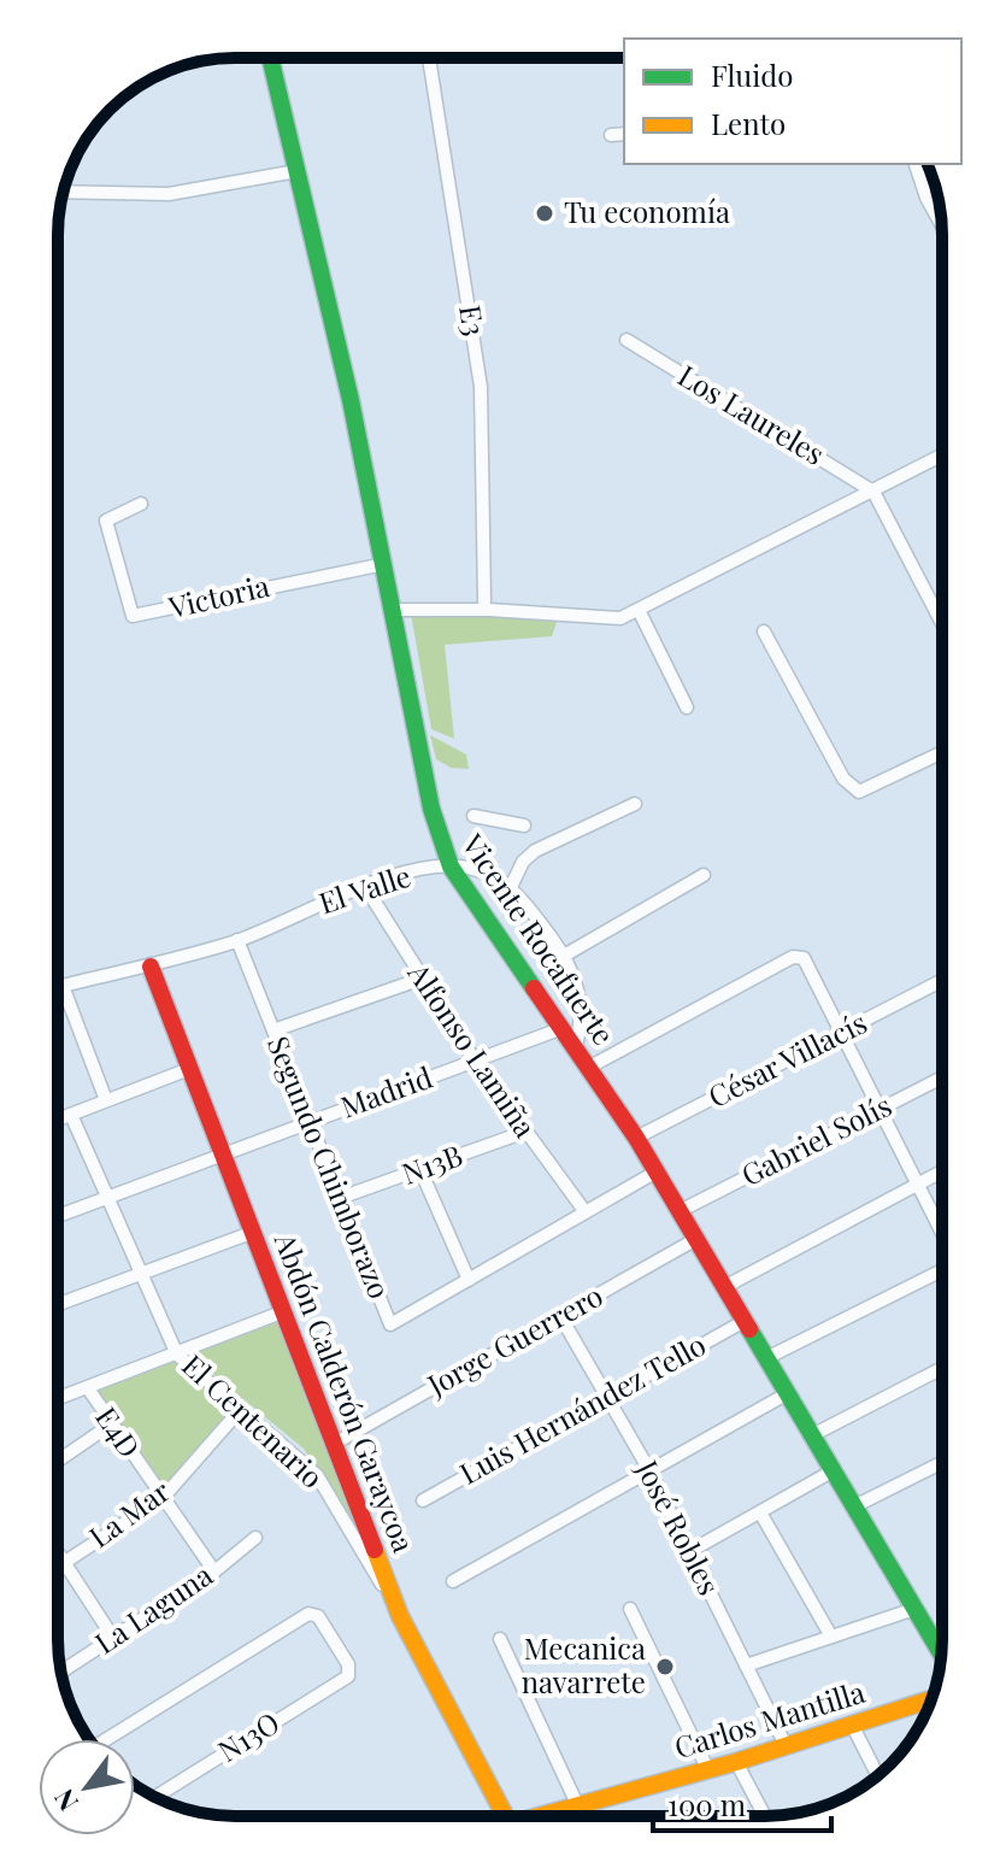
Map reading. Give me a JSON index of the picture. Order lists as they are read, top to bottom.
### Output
{
  "streets": {
    "street": [
      "E3",
      "Los Laureles",
      "Victoria",
      "El Valle",
      "Vicente Rocafuerte",
      "Alfonso Lamiña",
      "César Villacís",
      "Madrid",
      "Gabriel Solís",
      "N13B",
      "Segundo Chimborazo",
      "Jorge Guerrero",
      "Abdón Calderón Garaycoa",
      "Luis Hernández Tello",
      "El Centenario",
      "E4D",
      "La Mar",
      "José Robles",
      "La Laguna",
      "Carlos Mantilla",
      "N13O"
    ]
  },
  "crossings": [
    ["Victoria", "Vicente Rocafuerte"],
    ["El Valle", "Vicente Rocafuerte"],
    ["El Valle", "Alfonso Lamiña"],
    ["El Valle", "Segundo Chimborazo"],
    ["El Valle", "Abdón Calderón Garaycoa"],
    ["Vicente Rocafuerte", "César Villacís"],
    ["Vicente Rocafuerte", "Madrid"],
    ["Vicente Rocafuerte", "Gabriel Solís"],
    ["Vicente Rocafuerte", "Segundo Chimborazo"],
    ["Vicente Rocafuerte", "Jorge Guerrero"],
    ["Vicente Rocafuerte", "Luis Hernández Tello"],
    ["Alfonso Lamiña", "Madrid"],
    ["Alfonso Lamiña", "N13B"],
    ["Alfonso Lamiña", "Segundo Chimborazo"],
    ["Madrid", "Segundo Chimborazo"],
    ["Madrid", "Abdón Calderón Garaycoa"],
    ["Madrid", "El Centenario"],
    ["N13B", "Segundo Chimborazo"],
    ["Jorge Guerrero", "Abdón Calderón Garaycoa"],
    ["Jorge Guerrero", "José Robles"],
    ["Abdón Calderón Garaycoa", "El Centenario"],
    ["Luis Hernández Tello", "José Robles"],
    ["El Centenario", "La Mar"],
    ["E4D", "La Mar"],
    ["E4D", "La Laguna"],
    ["José Robles", "Carlos Mantilla"]
  ],
  "places": ["Tu economía", "Mecanica navarrete"],
  "legend": ["Fluido", "Lento"],
  "scale_bar": "100 m",
  "north": "bottom left"
}
